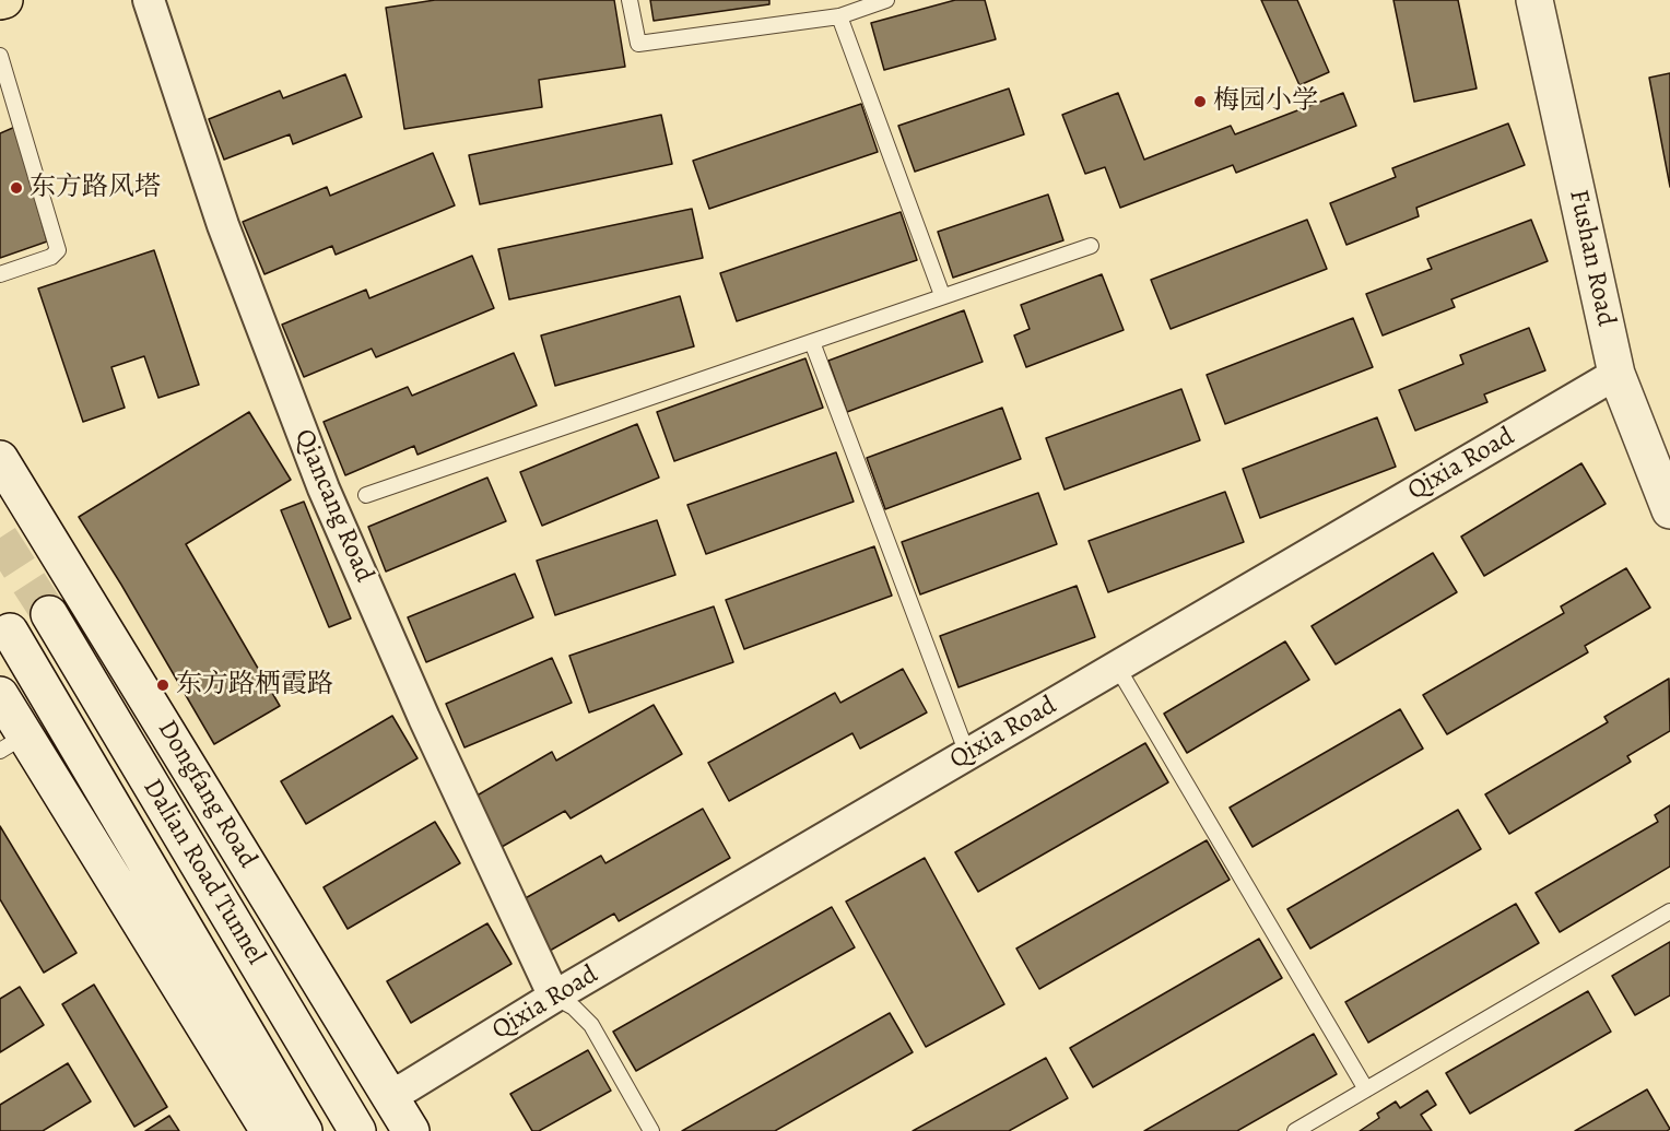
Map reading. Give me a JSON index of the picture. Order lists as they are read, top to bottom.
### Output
{
  "streets": {
    "main road": ["Fushan Road", "Dongfang Road", "Dalian Road Tunnel"],
    "street": ["Qixia Road", "Qiancang Road"]
  },
  "crossings": [
    ["Fushan Road", "Qixia Road"],
    ["Qixia Road", "Qiancang Road"],
    ["Qixia Road", "Dongfang Road"]
  ],
  "places": ["梅园小学", "东方路风塔", "东方路栖霞路"]
}
